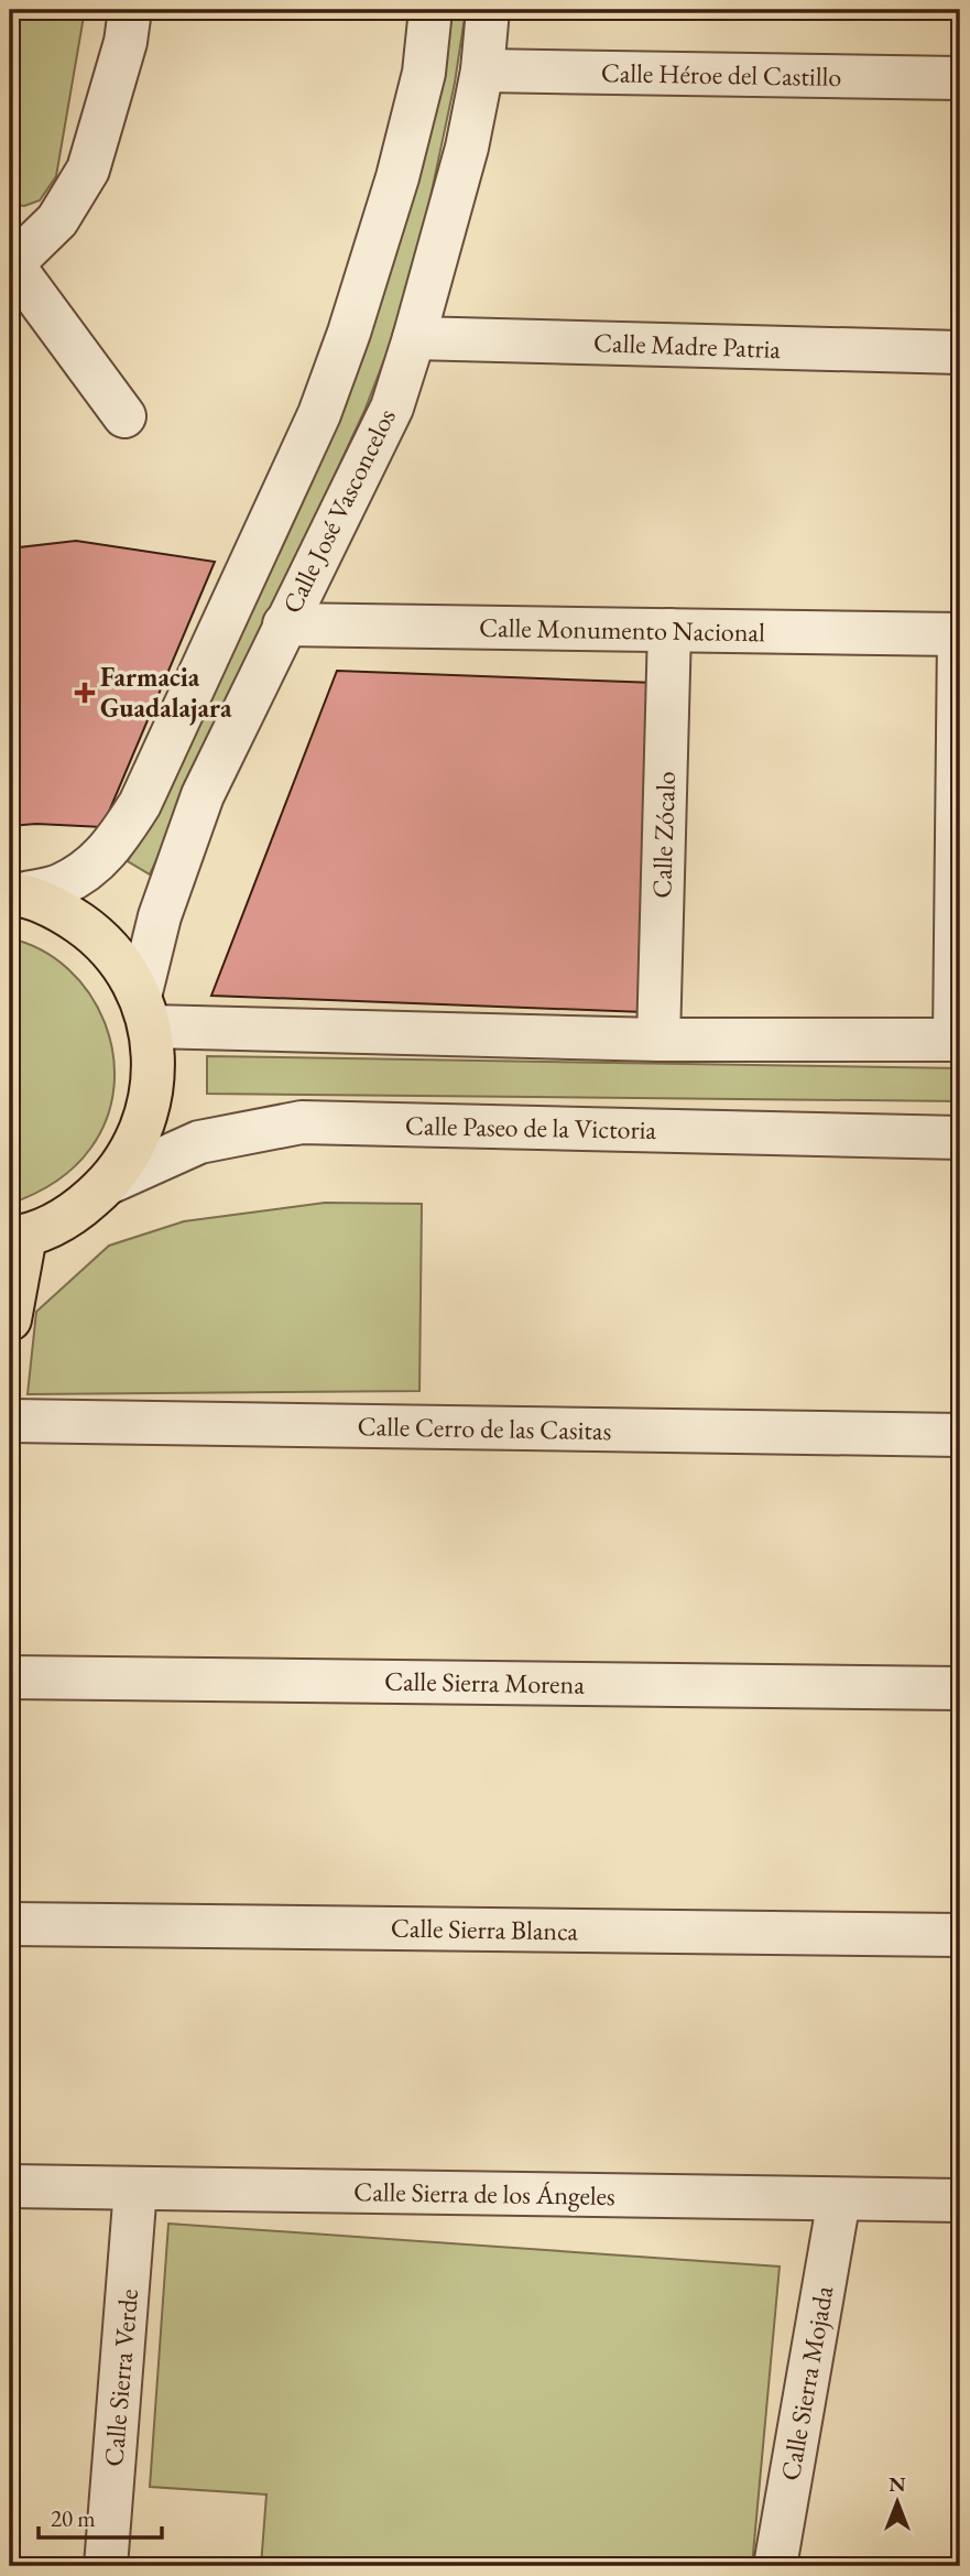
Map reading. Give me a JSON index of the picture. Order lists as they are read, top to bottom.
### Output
{
  "streets": {
    "street": [
      "Calle Héroe del Castillo",
      "Calle Madre Patria",
      "Calle José Vasconcelos",
      "Calle Monumento Nacional",
      "Calle Zócalo",
      "Calle Paseo de la Victoria",
      "Calle Cerro de las Casitas",
      "Calle Sierra Morena",
      "Calle Sierra Blanca",
      "Calle Sierra de los Ángeles",
      "Calle Sierra Verde",
      "Calle Sierra Mojada"
    ]
  },
  "crossings": [
    ["Calle Héroe del Castillo", "Calle José Vasconcelos"],
    ["Calle Madre Patria", "Calle José Vasconcelos"],
    ["Calle José Vasconcelos", "Calle Monumento Nacional"],
    ["Calle Monumento Nacional", "Calle Zócalo"],
    ["Calle Sierra de los Ángeles", "Calle Sierra Verde"],
    ["Calle Sierra de los Ángeles", "Calle Sierra Mojada"]
  ],
  "places": {
    "health": ["Farmacia Guadalajara"]
  },
  "scale_bar": "20 m",
  "north": "top"
}
